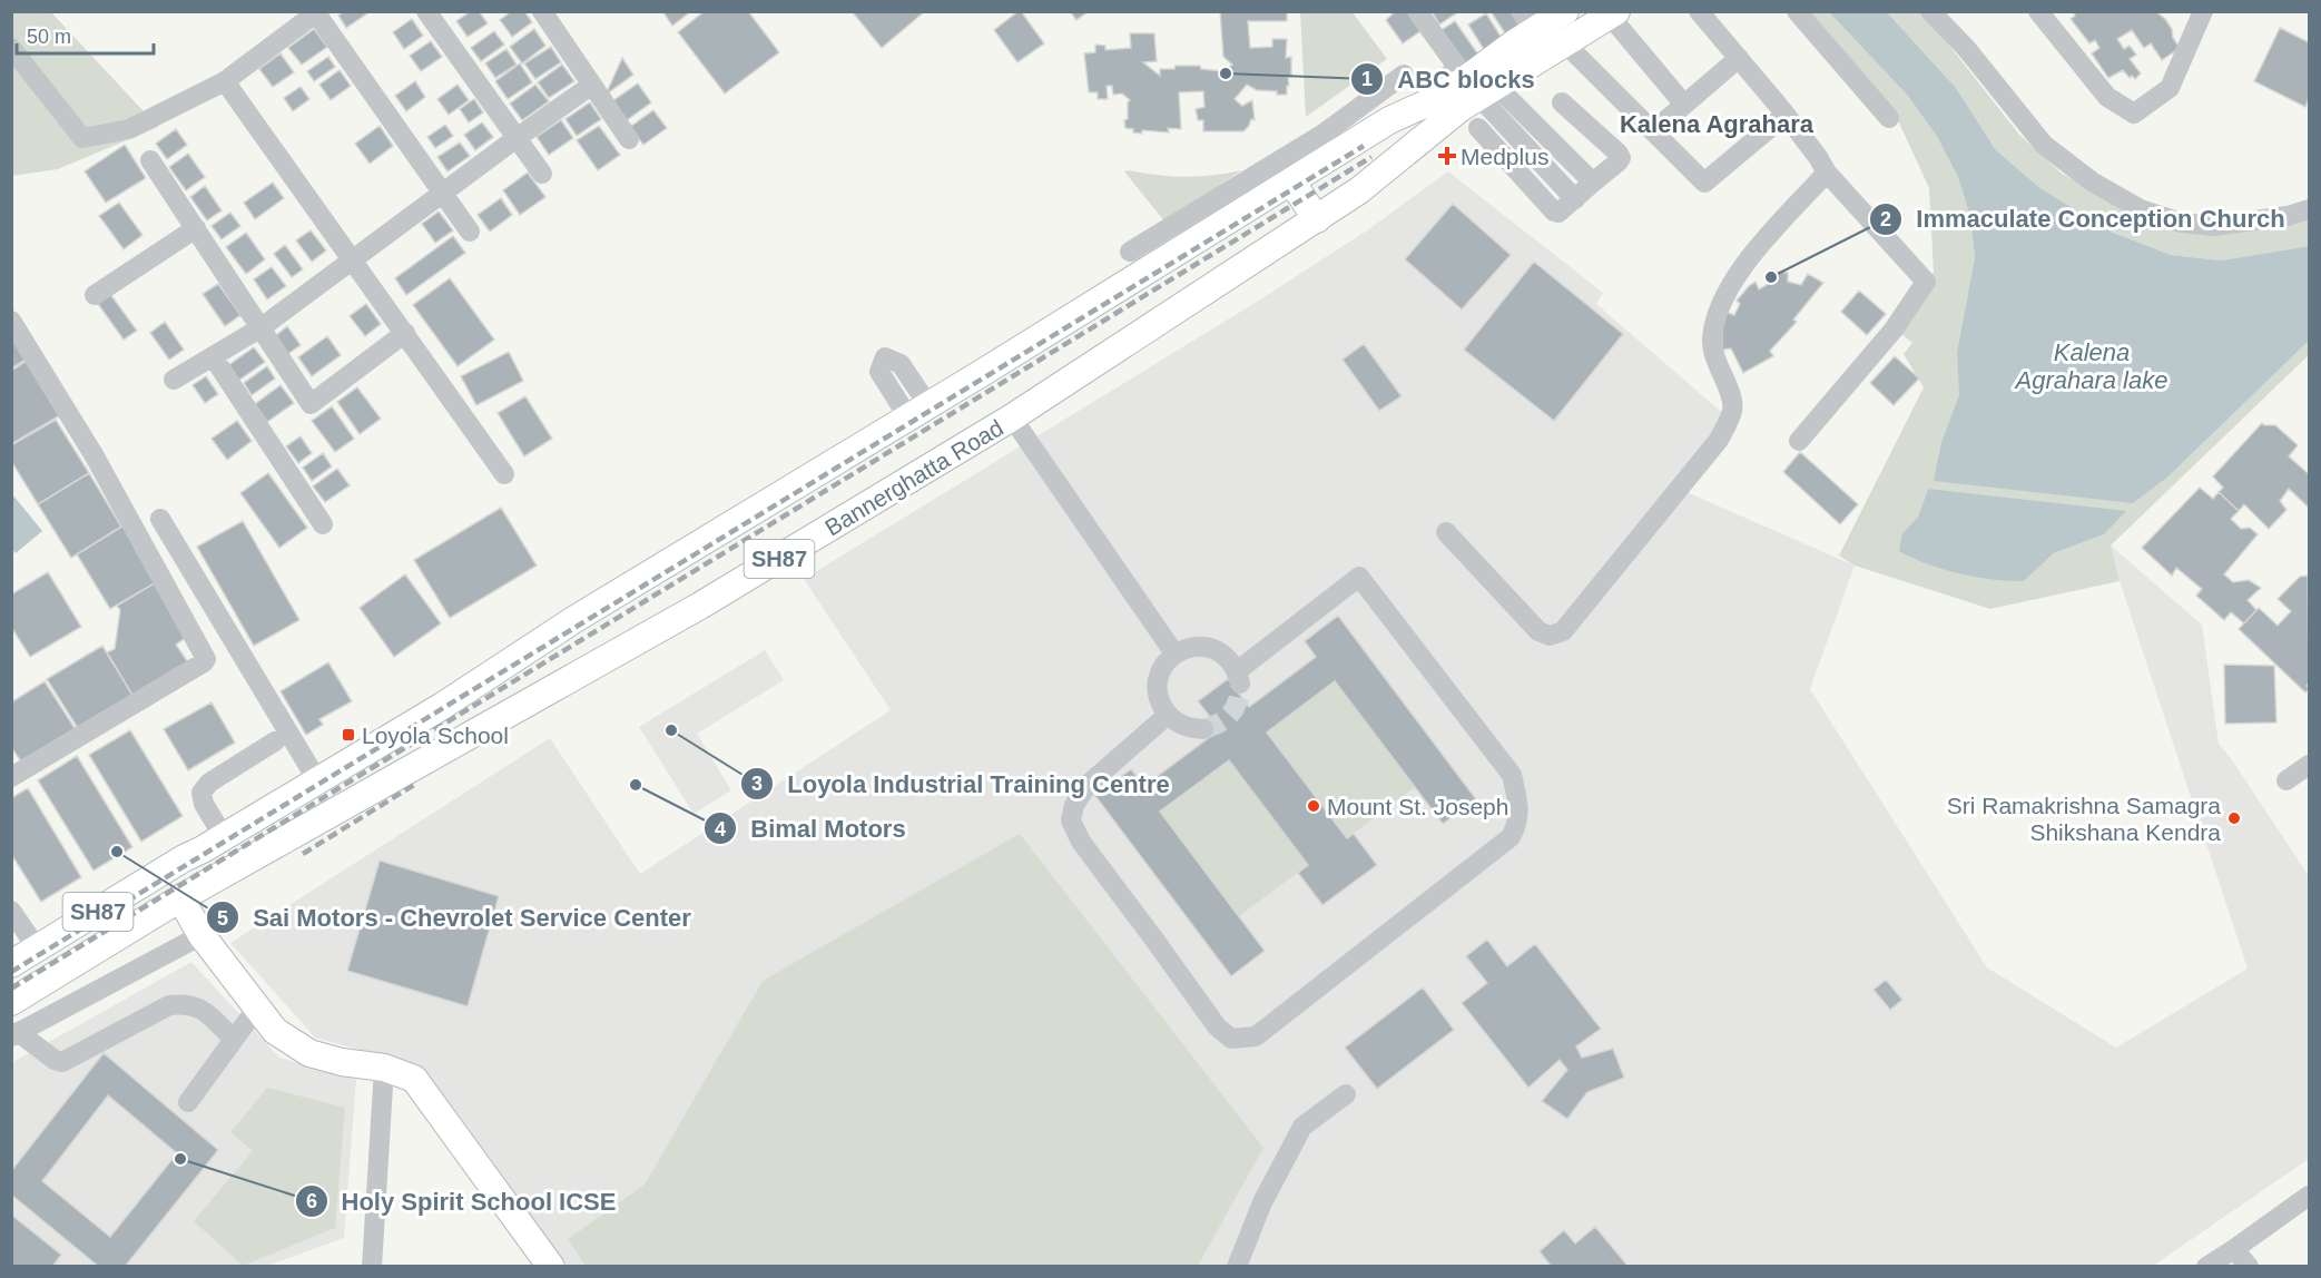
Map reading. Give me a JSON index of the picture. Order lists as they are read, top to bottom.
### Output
{
  "streets": {
    "main road": ["Bannerghatta Road", "SH87"]
  },
  "crossings": [
    ["Bannerghatta Road", "SH87"]
  ],
  "districts": ["Kalena Agrahara"],
  "water": ["Kalena Agrahara lake"],
  "places": {
    "other": [
      "ABC blocks",
      "Immaculate Conception Church",
      "Loyola Industrial Training Centre",
      "Bimal Motors",
      "Mount St. Joseph",
      "Sri Ramakrishna Samagra Shikshana Kendra",
      "Sai Motors - Chevrolet Service Center",
      "Holy Spirit School ICSE"
    ],
    "health": ["Medplus"],
    "transit": ["Loyola School"]
  },
  "scale_bar": "50 m"
}
